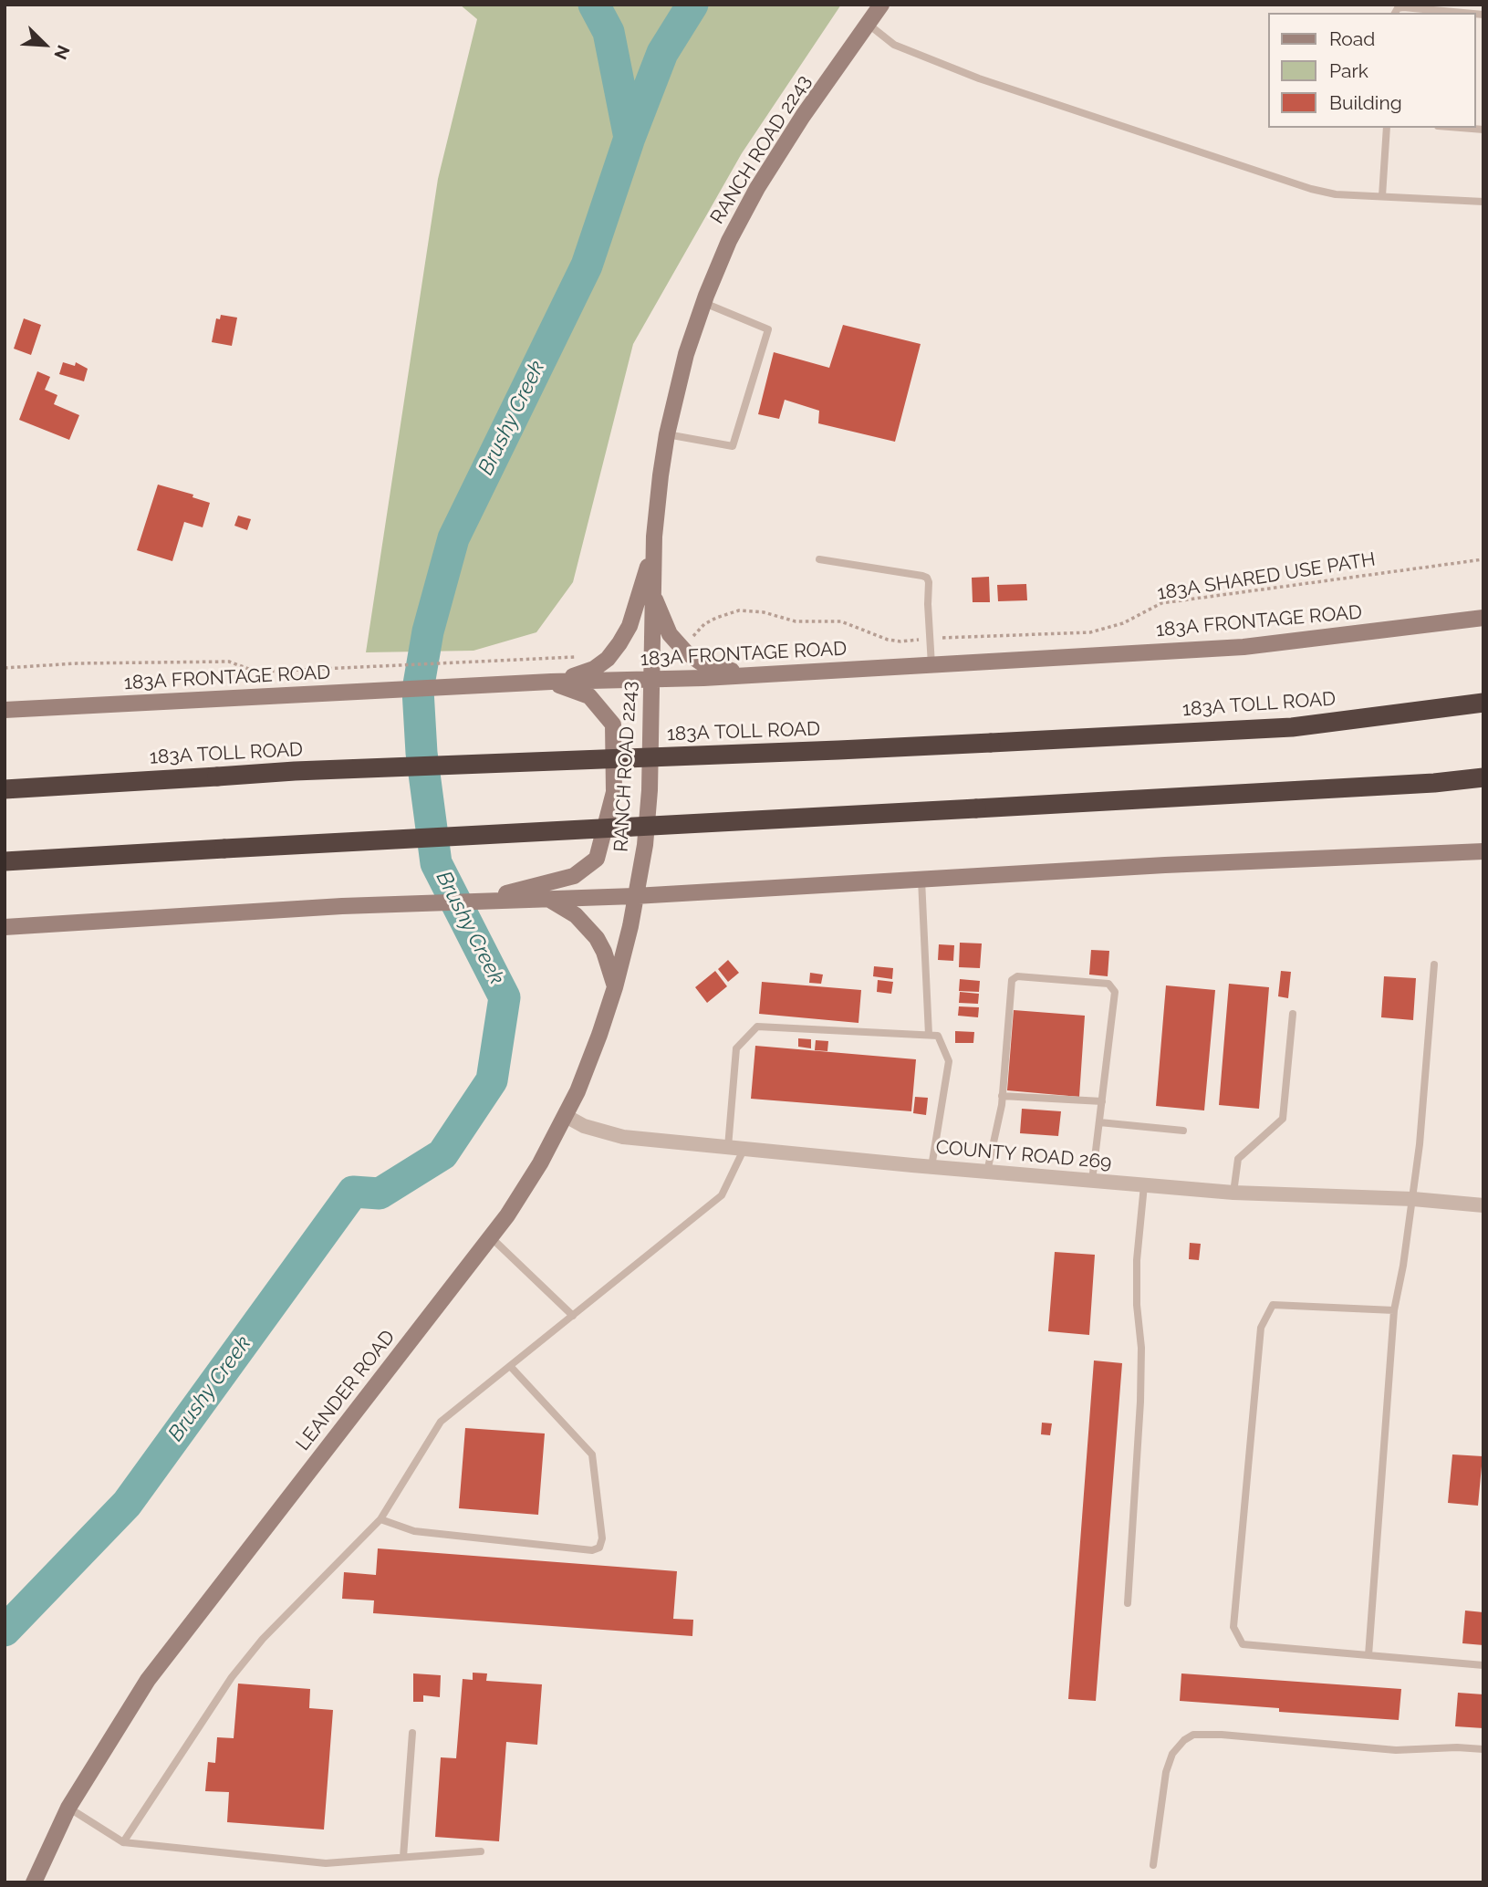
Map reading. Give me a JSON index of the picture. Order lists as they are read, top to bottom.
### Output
{
  "streets": {
    "highway": ["183A TOLL ROAD"],
    "main road": ["RANCH ROAD 2243", "183A FRONTAGE ROAD", "LEANDER ROAD"],
    "street": ["COUNTY ROAD 269"],
    "path": ["183A SHARED USE PATH"]
  },
  "crossings": [
    ["RANCH ROAD 2243", "183A FRONTAGE ROAD"],
    ["RANCH ROAD 2243", "LEANDER ROAD"],
    ["COUNTY ROAD 269", "LEANDER ROAD"]
  ],
  "water": ["Brushy Creek"],
  "legend": ["Road", "Park", "Building"],
  "north": "bottom right"
}
